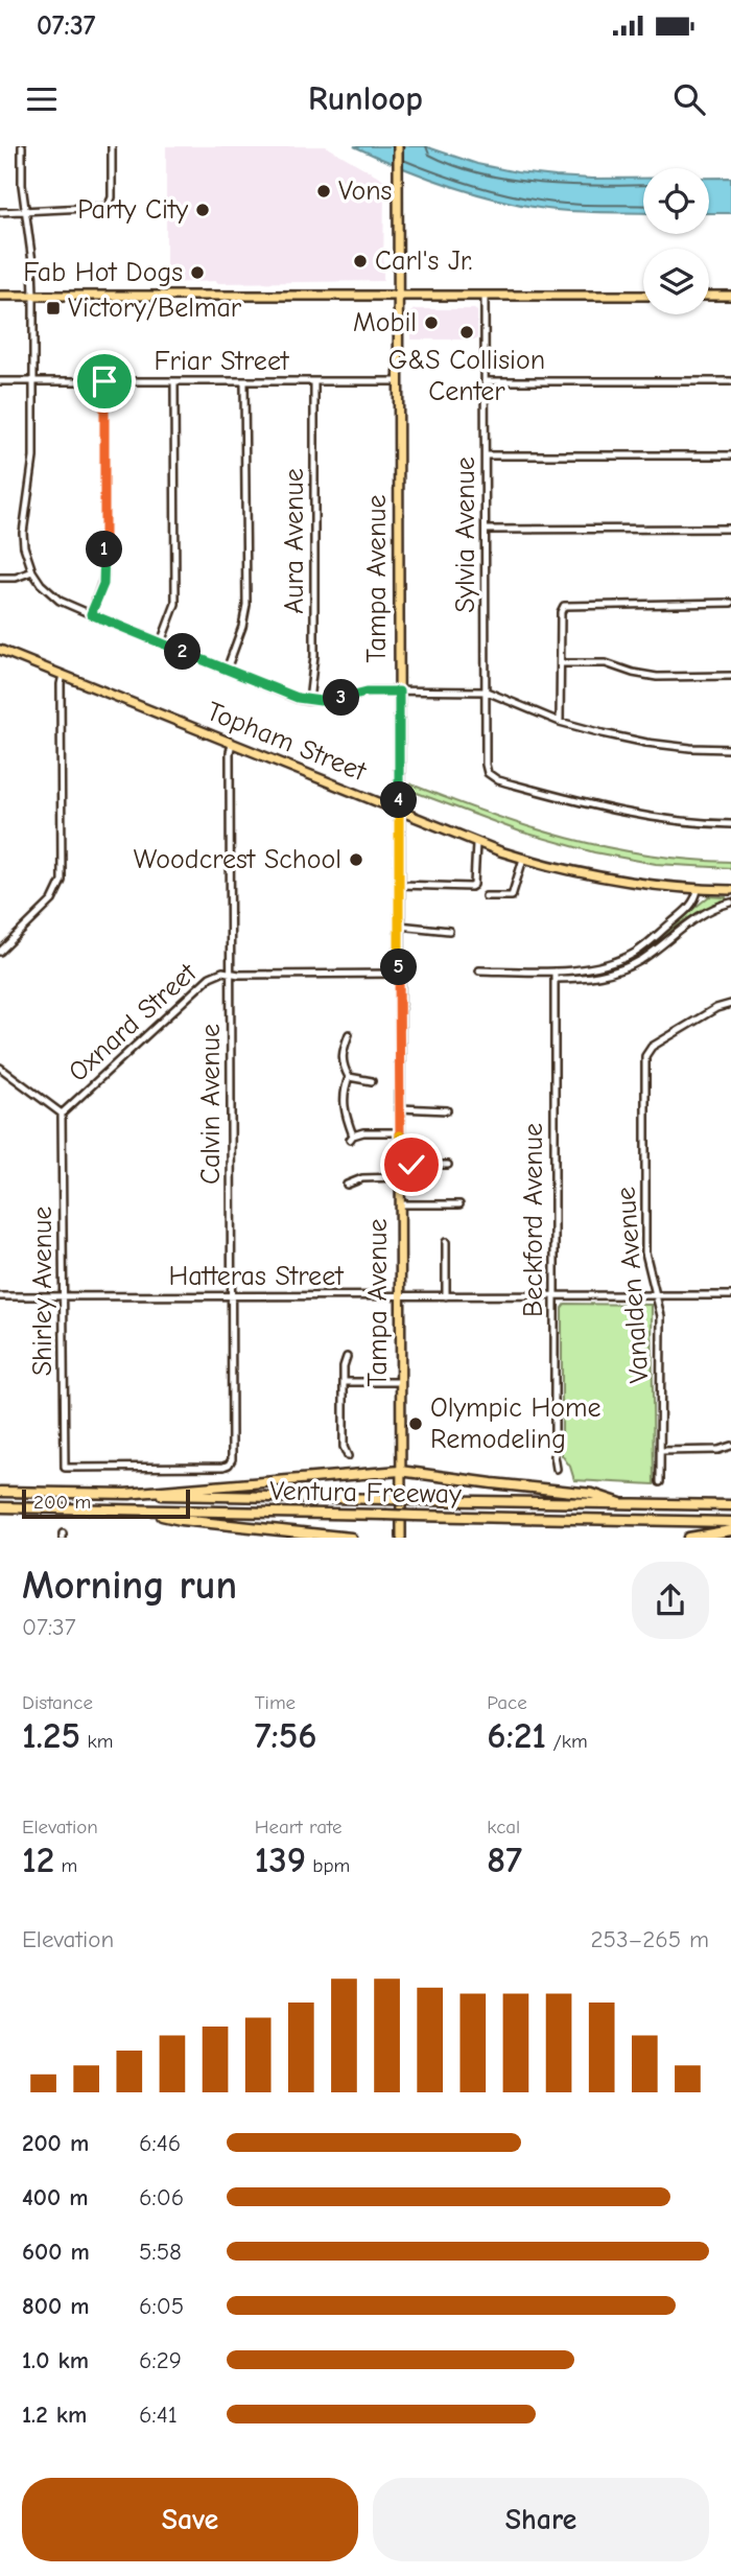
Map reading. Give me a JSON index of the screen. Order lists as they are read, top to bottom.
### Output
{
  "streets": {
    "highway": ["Ventura Freeway"],
    "main road": ["Tampa Avenue", "Topham Street"],
    "street": [
      "Friar Street",
      "Sylvia Avenue",
      "Aura Avenue",
      "Oxnard Street",
      "Calvin Avenue",
      "Beckford Avenue",
      "Hatteras Street",
      "Vanalden Avenue",
      "Shirley Avenue"
    ]
  },
  "crossings": [
    ["Friar Street", "Aura Avenue"],
    ["Friar Street", "Tampa Avenue"],
    ["Tampa Avenue", "Topham Street"],
    ["Tampa Avenue", "Oxnard Street"],
    ["Tampa Avenue", "Hatteras Street"],
    ["Topham Street", "Calvin Avenue"],
    ["Oxnard Street", "Calvin Avenue"],
    ["Oxnard Street", "Shirley Avenue"],
    ["Calvin Avenue", "Hatteras Street"],
    ["Calvin Avenue", "Shirley Avenue"],
    ["Beckford Avenue", "Hatteras Street"],
    ["Hatteras Street", "Vanalden Avenue"],
    ["Hatteras Street", "Shirley Avenue"]
  ],
  "places": {
    "other": [
      "Vons",
      "Party City",
      "Carl's Jr.",
      "Fab Hot Dogs",
      "Mobil",
      "G&S Collision Center",
      "Woodcrest School",
      "Olympic Home Remodeling"
    ],
    "transit": ["Victory/Belmar"]
  },
  "scale_bar": "200 m",
  "page": {
    "status": "07:37",
    "header": "Runloop",
    "pins": [
      "1",
      "2",
      "3",
      "4",
      "5"
    ],
    "scale": "200 m",
    "heading": ["Morning run", "07:37"],
    "stats": [
      ["Distance", "1.25 km"],
      ["Time", "7:56"],
      ["Pace", "6:21 /km"],
      ["Elevation", "12 m"],
      ["Heart rate", "139 bpm"],
      ["kcal", "87"]
    ],
    "chart": ["Elevation", "253–265 m"],
    "list": [
      {
        "name": "200 m",
        "note": "6:46"
      },
      {
        "name": "400 m",
        "note": "6:06"
      },
      {
        "name": "600 m",
        "note": "5:58"
      },
      {
        "name": "800 m",
        "note": "6:05"
      },
      {
        "name": "1.0 km",
        "note": "6:29"
      },
      {
        "name": "1.2 km",
        "note": "6:41"
      }
    ],
    "buttons": ["Save", "Share"]
  }
}
